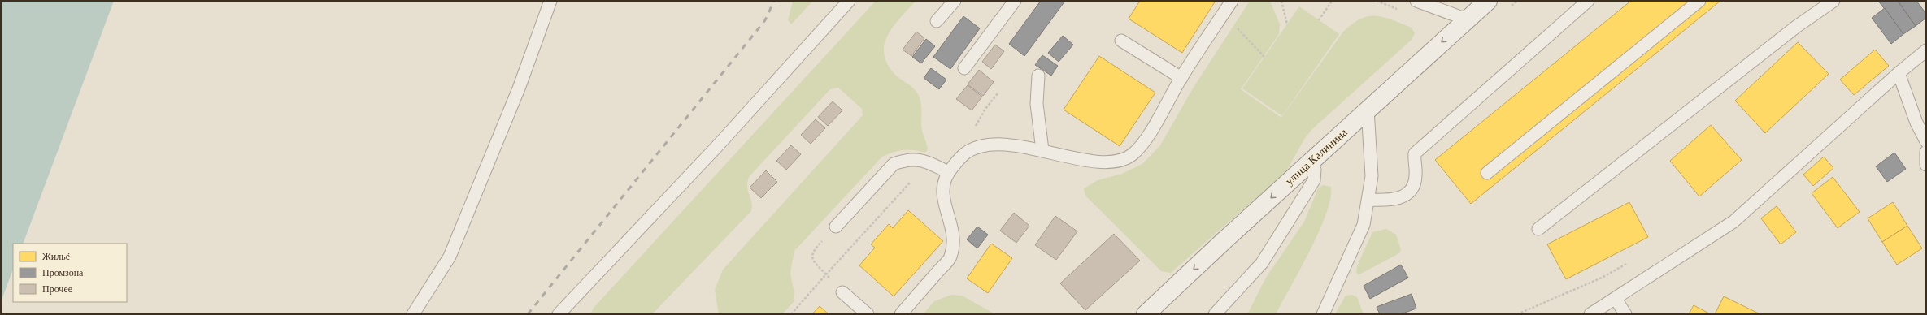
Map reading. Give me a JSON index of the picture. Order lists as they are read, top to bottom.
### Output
{
  "streets": {
    "main road": ["улица Калинина"]
  },
  "one_way": ["улица Калинина"],
  "legend": ["Жильё", "Промзона", "Прочее"]
}
